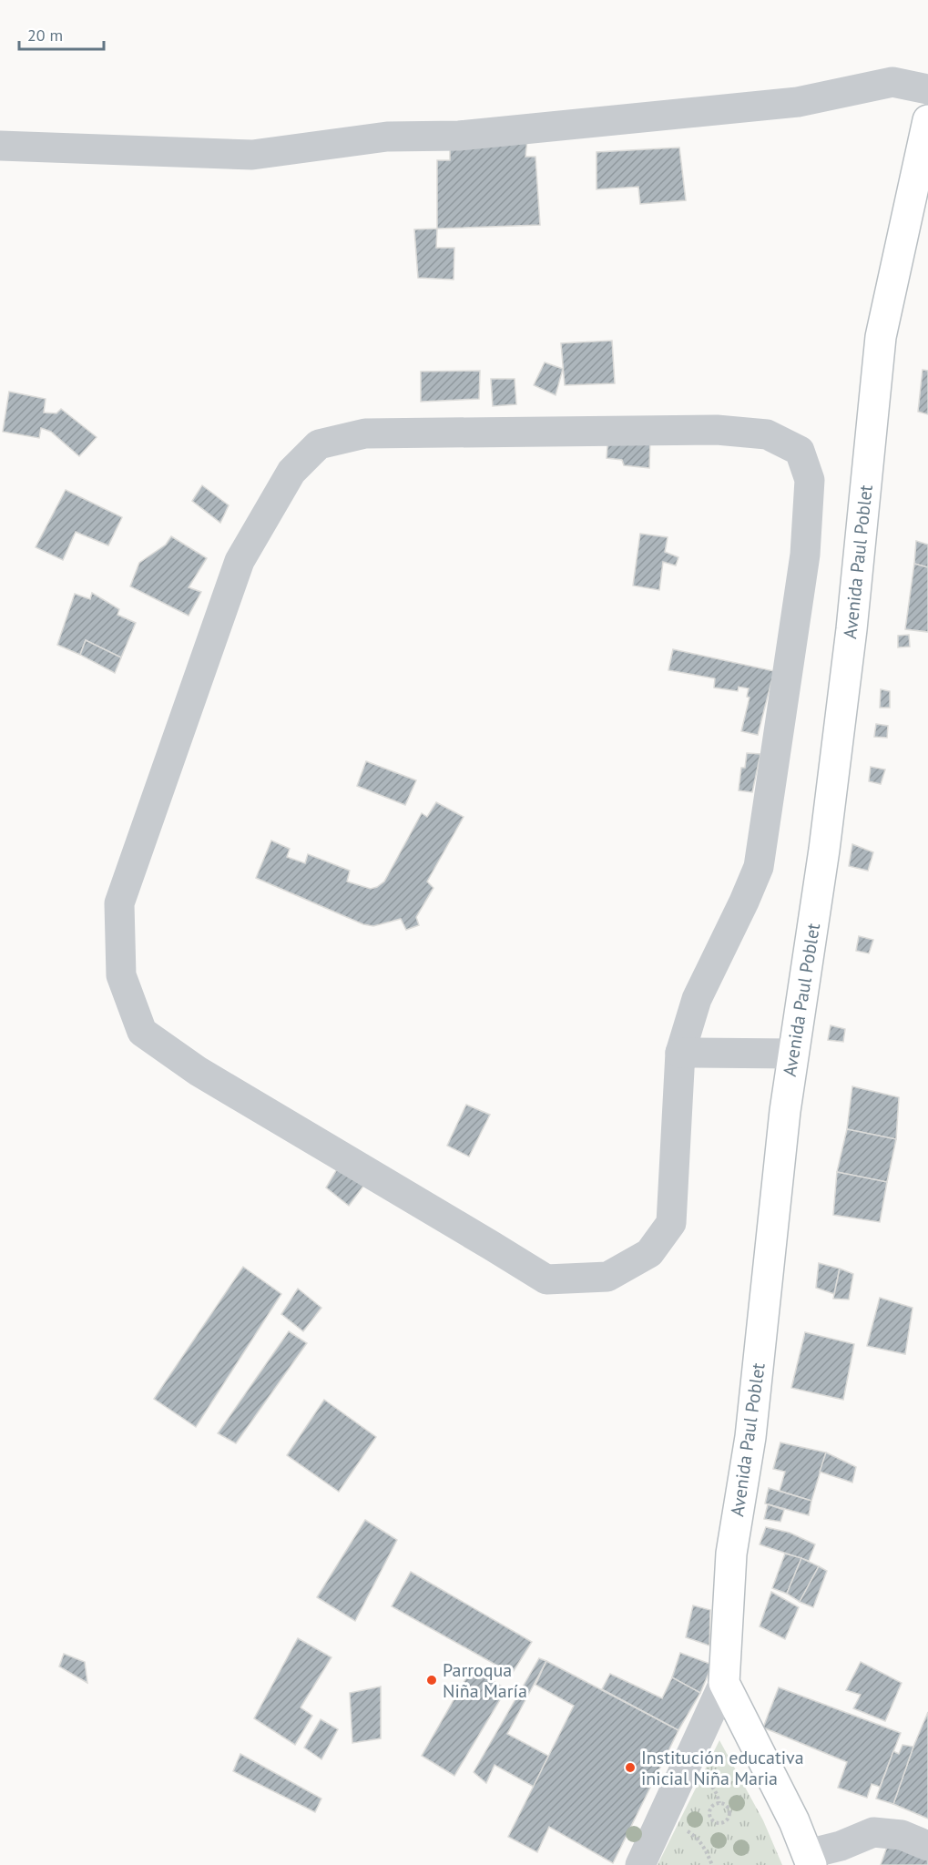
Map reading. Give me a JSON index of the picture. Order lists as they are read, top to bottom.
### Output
{
  "streets": {
    "main road": ["Avenida Paul Poblet"]
  },
  "places": ["Parroqua Niña María", "Institución educativa inicial Niña Maria"],
  "scale_bar": "20 m"
}
